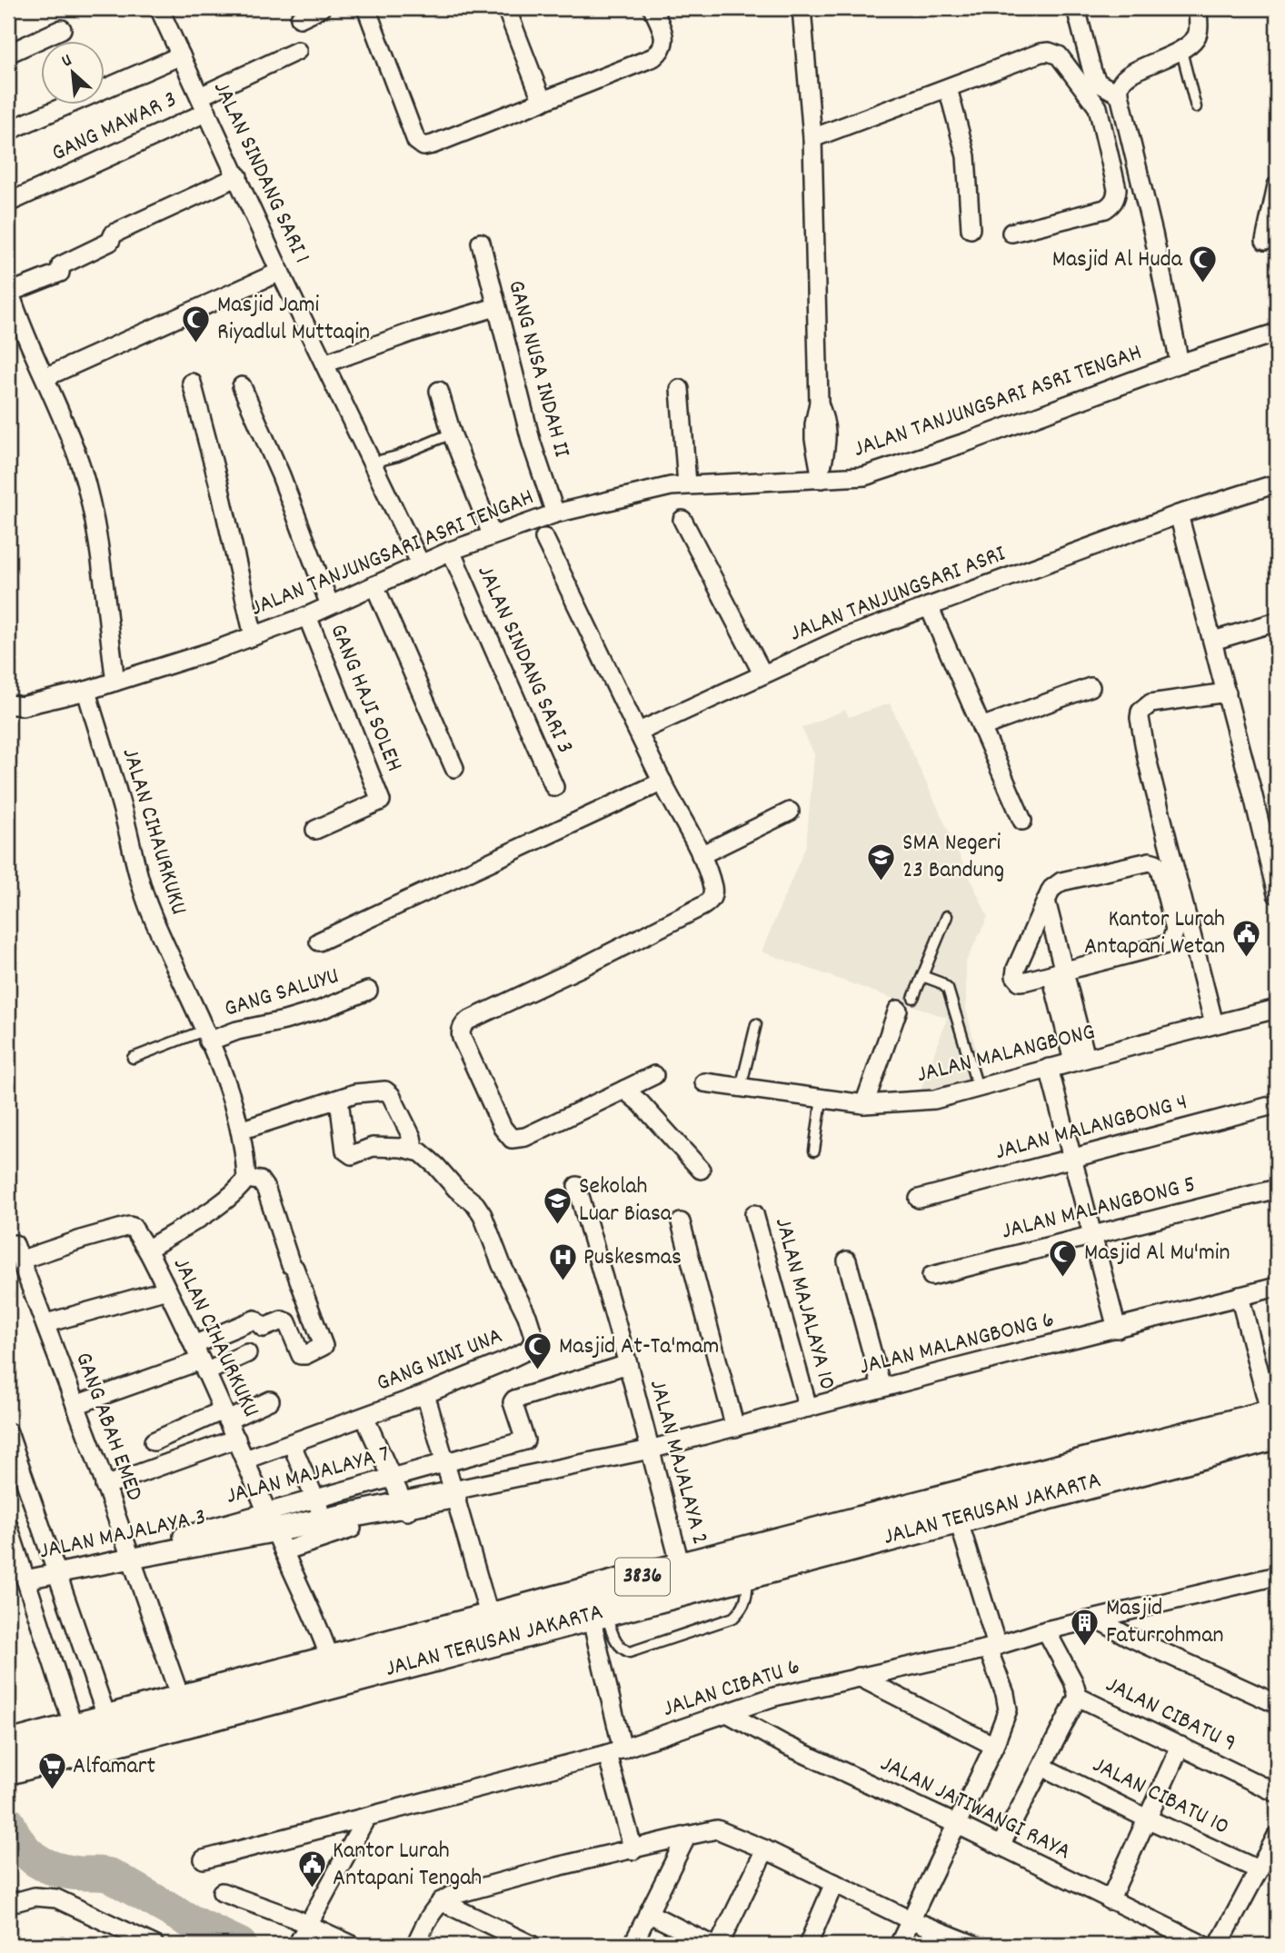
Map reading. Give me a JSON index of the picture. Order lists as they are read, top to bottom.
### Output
{
  "streets": {
    "main road": ["JALAN TERUSAN JAKARTA", "3836"],
    "street": [
      "GANG MAWAR 3",
      "JALAN SINDANG SARI 1",
      "GANG NUSA INDAH II",
      "JALAN TANJUNGSARI ASRI TENGAH",
      "JALAN TANJUNGSARI ASRI",
      "JALAN SINDANG SARI 3",
      "GANG HAJI SOLEH",
      "JALAN CIHAURKUKU",
      "GANG SALUYU",
      "JALAN MALANGBONG",
      "JALAN MALANGBONG 4",
      "JALAN MALANGBONG 5",
      "JALAN MAJALAYA 10",
      "JALAN MALANGBONG 6",
      "GANG NINI UNA",
      "GANG ABAH EMED",
      "JALAN MAJALAYA 2",
      "JALAN MAJALAYA 7",
      "JALAN MAJALAYA 3",
      "JALAN CIBATU 6",
      "JALAN CIBATU 9",
      "JALAN CIBATU 10",
      "JALAN JATIWANGI RAYA"
    ]
  },
  "crossings": [
    ["GANG MAWAR 3", "JALAN SINDANG SARI 1"],
    ["JALAN SINDANG SARI 1", "JALAN TANJUNGSARI ASRI TENGAH"],
    ["GANG NUSA INDAH II", "JALAN TANJUNGSARI ASRI TENGAH"],
    ["JALAN TANJUNGSARI ASRI TENGAH", "JALAN SINDANG SARI 3"],
    ["JALAN TANJUNGSARI ASRI TENGAH", "GANG HAJI SOLEH"],
    ["JALAN TANJUNGSARI ASRI TENGAH", "JALAN CIHAURKUKU"],
    ["JALAN CIHAURKUKU", "GANG SALUYU"],
    ["JALAN CIHAURKUKU", "GANG NINI UNA"],
    ["JALAN CIHAURKUKU", "GANG ABAH EMED"],
    ["JALAN CIHAURKUKU", "JALAN TERUSAN JAKARTA"],
    ["JALAN MAJALAYA 10", "JALAN MALANGBONG 6"],
    ["JALAN MALANGBONG 6", "JALAN MAJALAYA 2"],
    ["JALAN MALANGBONG 6", "JALAN MAJALAYA 3"],
    ["GANG ABAH EMED", "JALAN TERUSAN JAKARTA"],
    ["JALAN MAJALAYA 2", "JALAN MAJALAYA 7"],
    ["JALAN MAJALAYA 2", "JALAN TERUSAN JAKARTA"],
    ["JALAN MAJALAYA 2", "JALAN MAJALAYA 3"],
    ["JALAN MAJALAYA 7", "JALAN MAJALAYA 3"],
    ["JALAN CIBATU 6", "JALAN JATIWANGI RAYA"]
  ],
  "places": {
    "mosque": [
      "Masjid Al Huda",
      "Masjid Jami Riyadlul Muttaqin",
      "Masjid Al Mu'min",
      "Masjid At-Ta'mam"
    ],
    "school or university": ["SMA Negeri 23 Bandung", "Sekolah Luar Biasa"],
    "public building": ["Kantor Lurah Antapani Wetan", "Kantor Lurah Antapani Tengah"],
    "hospital": ["Puskesmas"],
    "building": ["Masjid Faturrohman"],
    "supermarket": ["Alfamart"]
  },
  "north": "top left"
}
